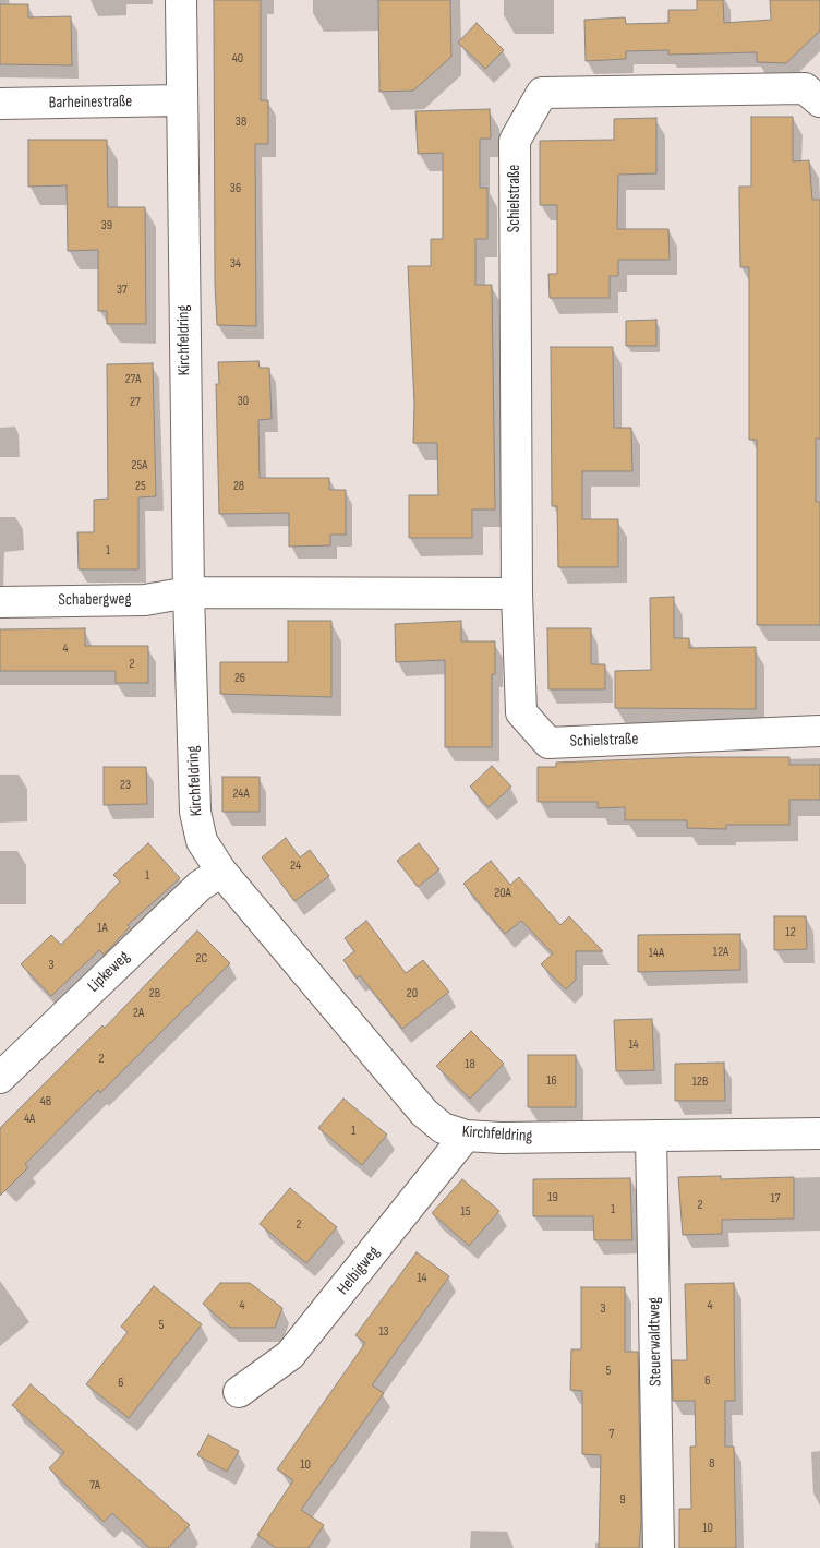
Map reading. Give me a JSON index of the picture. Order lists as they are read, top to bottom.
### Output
{
  "streets": {
    "street": [
      "Barheinestraße",
      "Schielstraße",
      "Kirchfeldring",
      "Schabergweg",
      "Lipkeweg",
      "Helbigweg",
      "Steuerwaldtweg"
    ]
  },
  "crossings": [
    ["Barheinestraße", "Kirchfeldring"],
    ["Kirchfeldring", "Schabergweg"],
    ["Kirchfeldring", "Lipkeweg"],
    ["Kirchfeldring", "Helbigweg"],
    ["Kirchfeldring", "Steuerwaldtweg"]
  ],
  "house_numbers": [
    "40",
    "38",
    "36",
    "39",
    "34",
    "37",
    "27A",
    "30",
    "27",
    "25A",
    "25",
    "28",
    "1",
    "4",
    "2",
    "26",
    "23",
    "24A",
    "24",
    "1",
    "20A",
    "1A",
    "12",
    "12A",
    "14A",
    "2C",
    "3",
    "2B",
    "20",
    "2A",
    "14",
    "2",
    "18",
    "16",
    "12B",
    "4B",
    "4A",
    "1",
    "19",
    "17",
    "2",
    "1",
    "15",
    "2",
    "14",
    "4",
    "4",
    "3",
    "5",
    "13",
    "5",
    "6",
    "6",
    "7",
    "8",
    "10",
    "7A",
    "9",
    "10"
  ]
}
